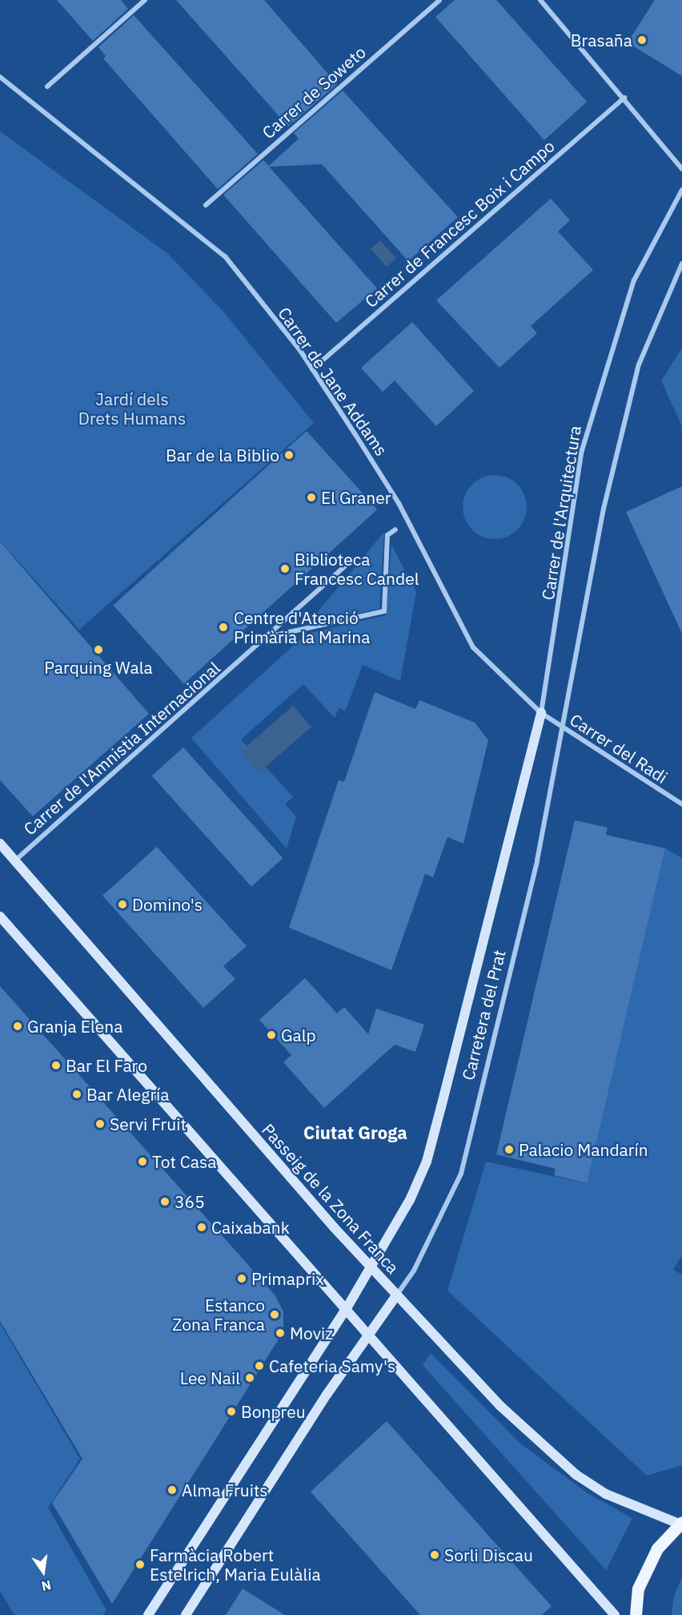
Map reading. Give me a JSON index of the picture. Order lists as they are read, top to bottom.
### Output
{
  "streets": {
    "main road": ["Carretera del Prat", "Passeig de la Zona Franca"],
    "street": [
      "Carrer de Soweto",
      "Carrer de Francesc Boix i Campo",
      "Carrer de Jane Addams",
      "Carrer de l'Arquitectura",
      "Carrer de l'Amnistia Internacional",
      "Carrer del Radi"
    ]
  },
  "crossings": [
    ["Carrer de Francesc Boix i Campo", "Carrer de Jane Addams"],
    ["Carrer de Jane Addams", "Carrer de l'Arquitectura"],
    ["Carrer de Jane Addams", "Carrer del Radi"],
    ["Carrer de Jane Addams", "Carretera del Prat"],
    ["Carrer de l'Arquitectura", "Carrer del Radi"],
    ["Carrer de l'Arquitectura", "Carretera del Prat"],
    ["Carrer de l'Amnistia Internacional", "Passeig de la Zona Franca"],
    ["Carrer del Radi", "Carretera del Prat"],
    ["Carretera del Prat", "Passeig de la Zona Franca"]
  ],
  "districts": ["Ciutat Groga"],
  "parks": ["Jardí dels Drets Humans"],
  "places": [
    "Brasaña",
    "Bar de la Biblio",
    "El Graner",
    "Biblioteca Francesc Candel",
    "Centre d'Atenció Primària la Marina",
    "Parquing Wala",
    "Domino's",
    "Granja Elena",
    "Galp",
    "Bar El Faro",
    "Bar Alegría",
    "Servi Fruit",
    "Palacio Mandarín",
    "Tot Casa",
    "365",
    "Caixabank",
    "Primaprix",
    "Estanco Zona Franca",
    "Moviz",
    "Cafeteria Samy's",
    "Lee Nail",
    "Bonpreu",
    "Alma Fruits",
    "Sorli Discau",
    "Farmàcia Robert Estelrich, Maria Eulàlia"
  ],
  "north": "bottom"
}
